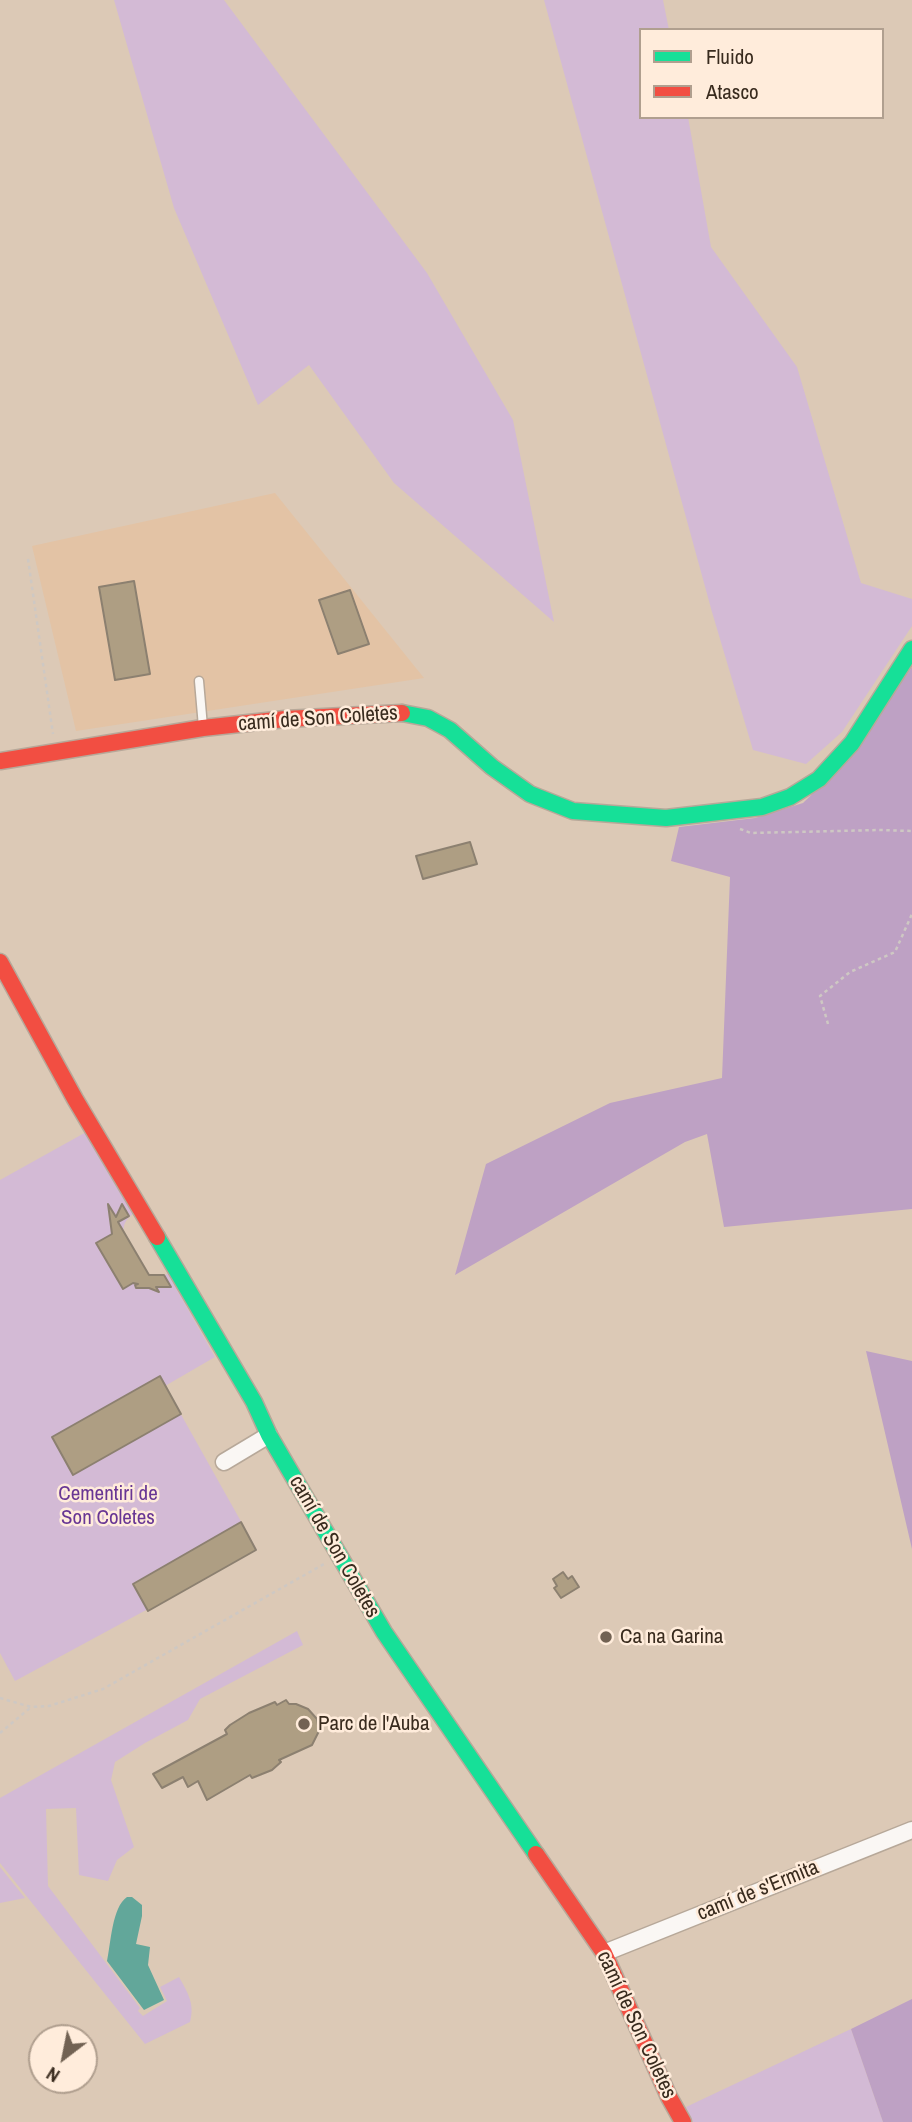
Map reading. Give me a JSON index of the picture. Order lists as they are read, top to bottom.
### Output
{
  "streets": {
    "street": ["camí de Son Coletes", "camí de s'Ermita"]
  },
  "crossings": [
    ["camí de Son Coletes", "camí de s'Ermita"]
  ],
  "parks": ["Cementiri de Son Coletes"],
  "places": ["Ca na Garina", "Parc de l'Auba"],
  "legend": ["Fluido", "Atasco"],
  "north": "bottom left"
}
